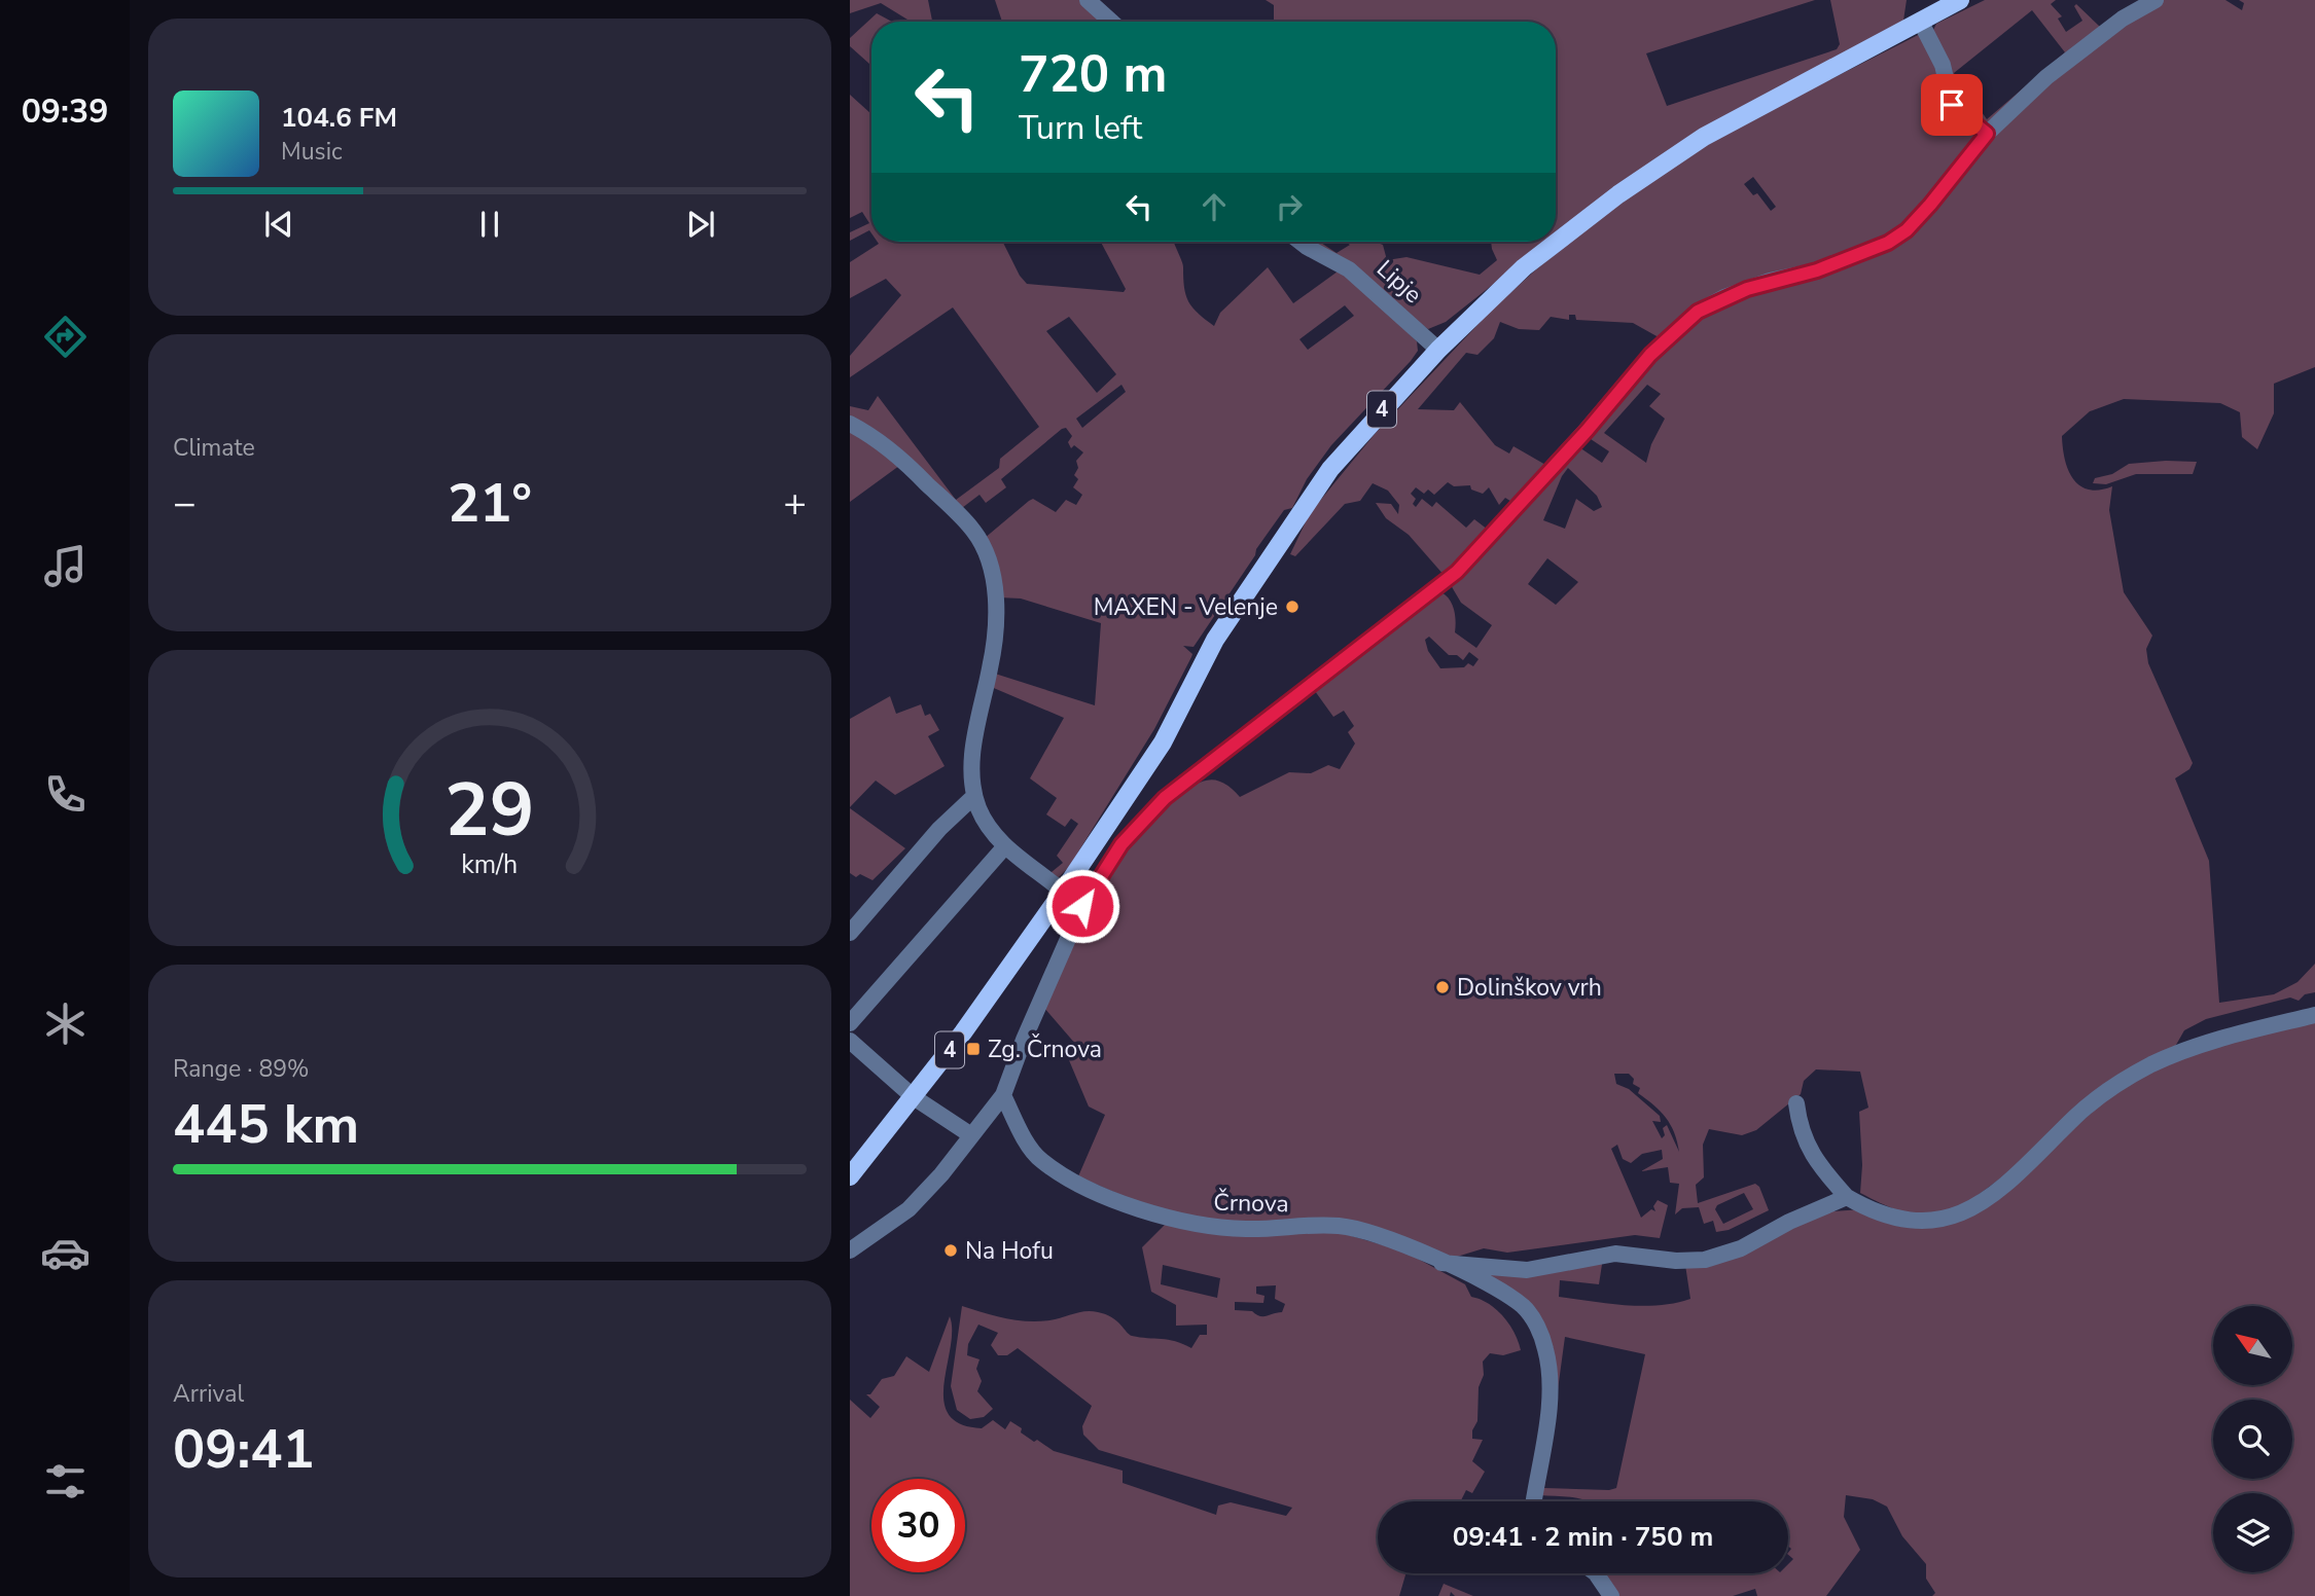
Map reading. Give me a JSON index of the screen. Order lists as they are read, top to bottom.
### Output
{
  "streets": {
    "main road": ["4"],
    "street": ["Lipje", "Črnova"]
  },
  "crossings": [
    ["Lipje", "4"]
  ],
  "places": {
    "other": ["MAXEN - Velenje", "Dolinškov vrh", "Na Hofu"],
    "transit": ["Zg. Črnova"]
  },
  "north": "top left",
  "page": {
    "tabs": "09:39",
    "turn": ["720 m", "Turn left"],
    "song": ["104.6 FM", "Music"],
    "tile": [
      "Climate",
      ["Range · 89%", "445 km"],
      ["Arrival", "09:41"]
    ],
    "heat": ["−", "21°", "+"],
    "limit": "30",
    "trip": "09:41 · 2 min · 750 m",
    "gauge": ["29", "km/h"]
  }
}
